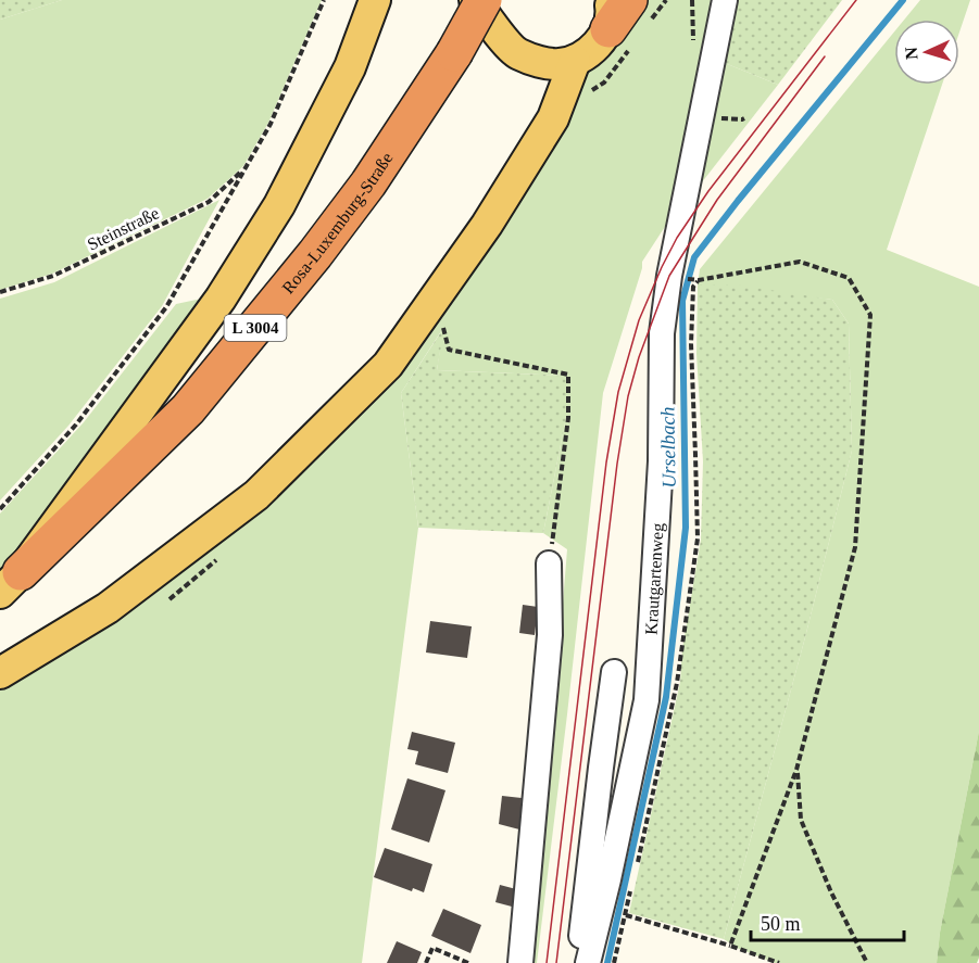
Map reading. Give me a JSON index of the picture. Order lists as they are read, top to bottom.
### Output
{
  "streets": {
    "highway": ["Rosa-Luxemburg-Straße", "L 3004"],
    "street": ["Krautgartenweg"],
    "path": ["Steinstraße"]
  },
  "water": ["Urselbach"],
  "scale_bar": "50 m",
  "north": "left"
}
